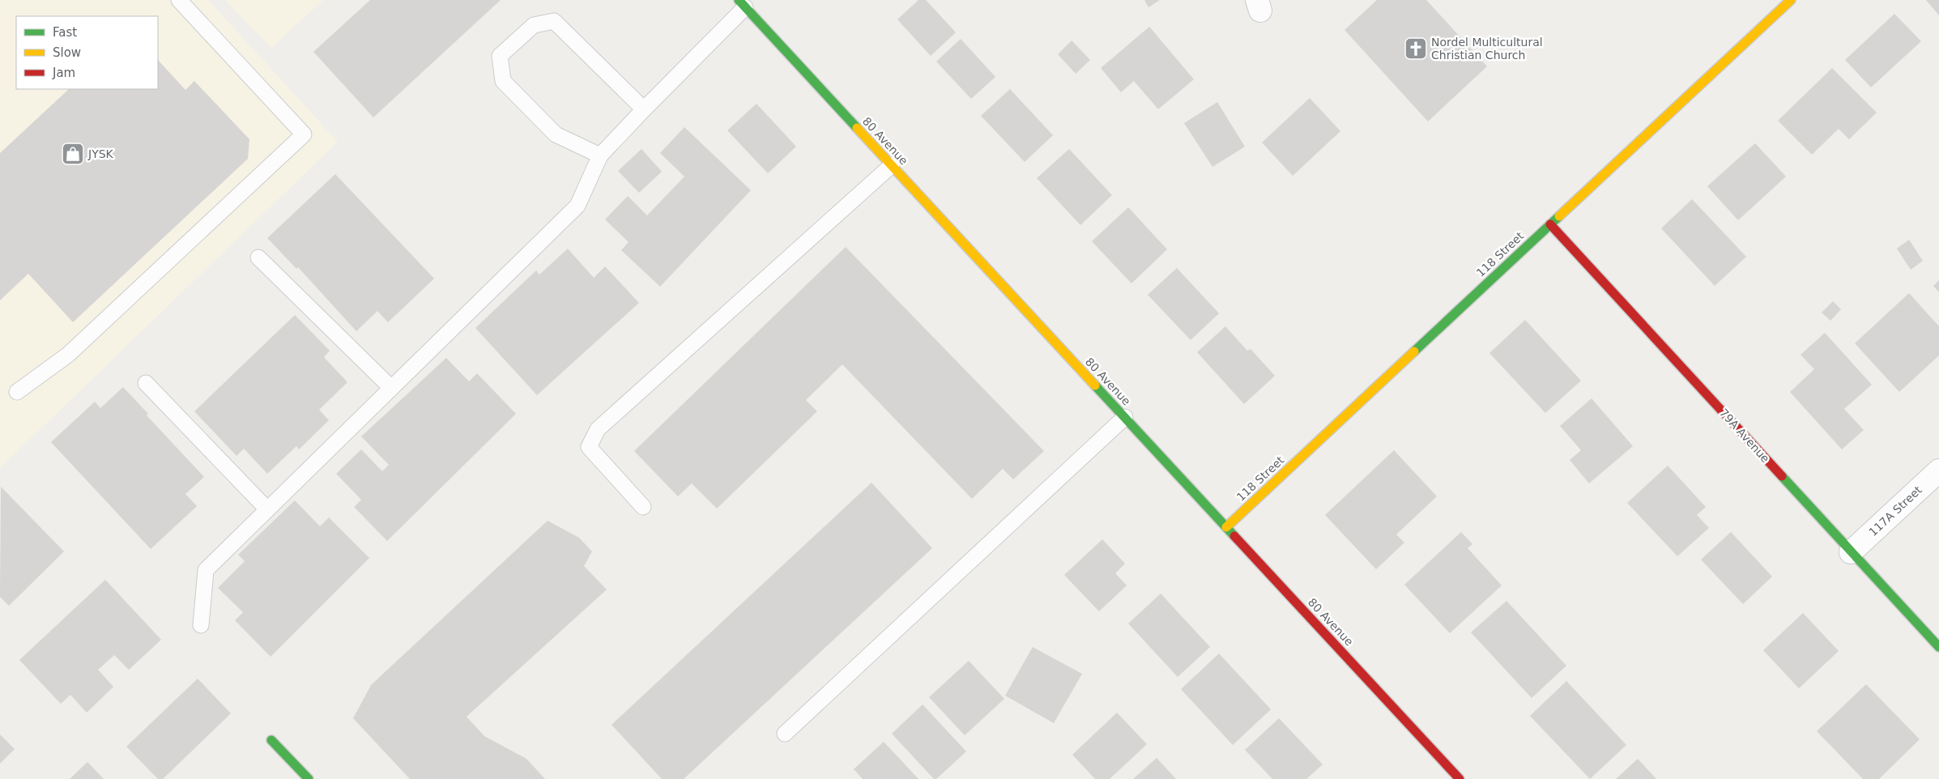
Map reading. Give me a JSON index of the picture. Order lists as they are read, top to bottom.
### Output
{
  "streets": {
    "street": [
      "80 Avenue",
      "118 Street",
      "79A Avenue",
      "117A Street"
    ]
  },
  "crossings": [
    ["80 Avenue", "118 Street"],
    ["118 Street", "79A Avenue"],
    ["79A Avenue", "117A Street"]
  ],
  "places": {
    "church": ["Nordel Multicultural Christian Church"],
    "shop": ["JYSK"]
  },
  "legend": ["Fast", "Slow", "Jam"]
}
